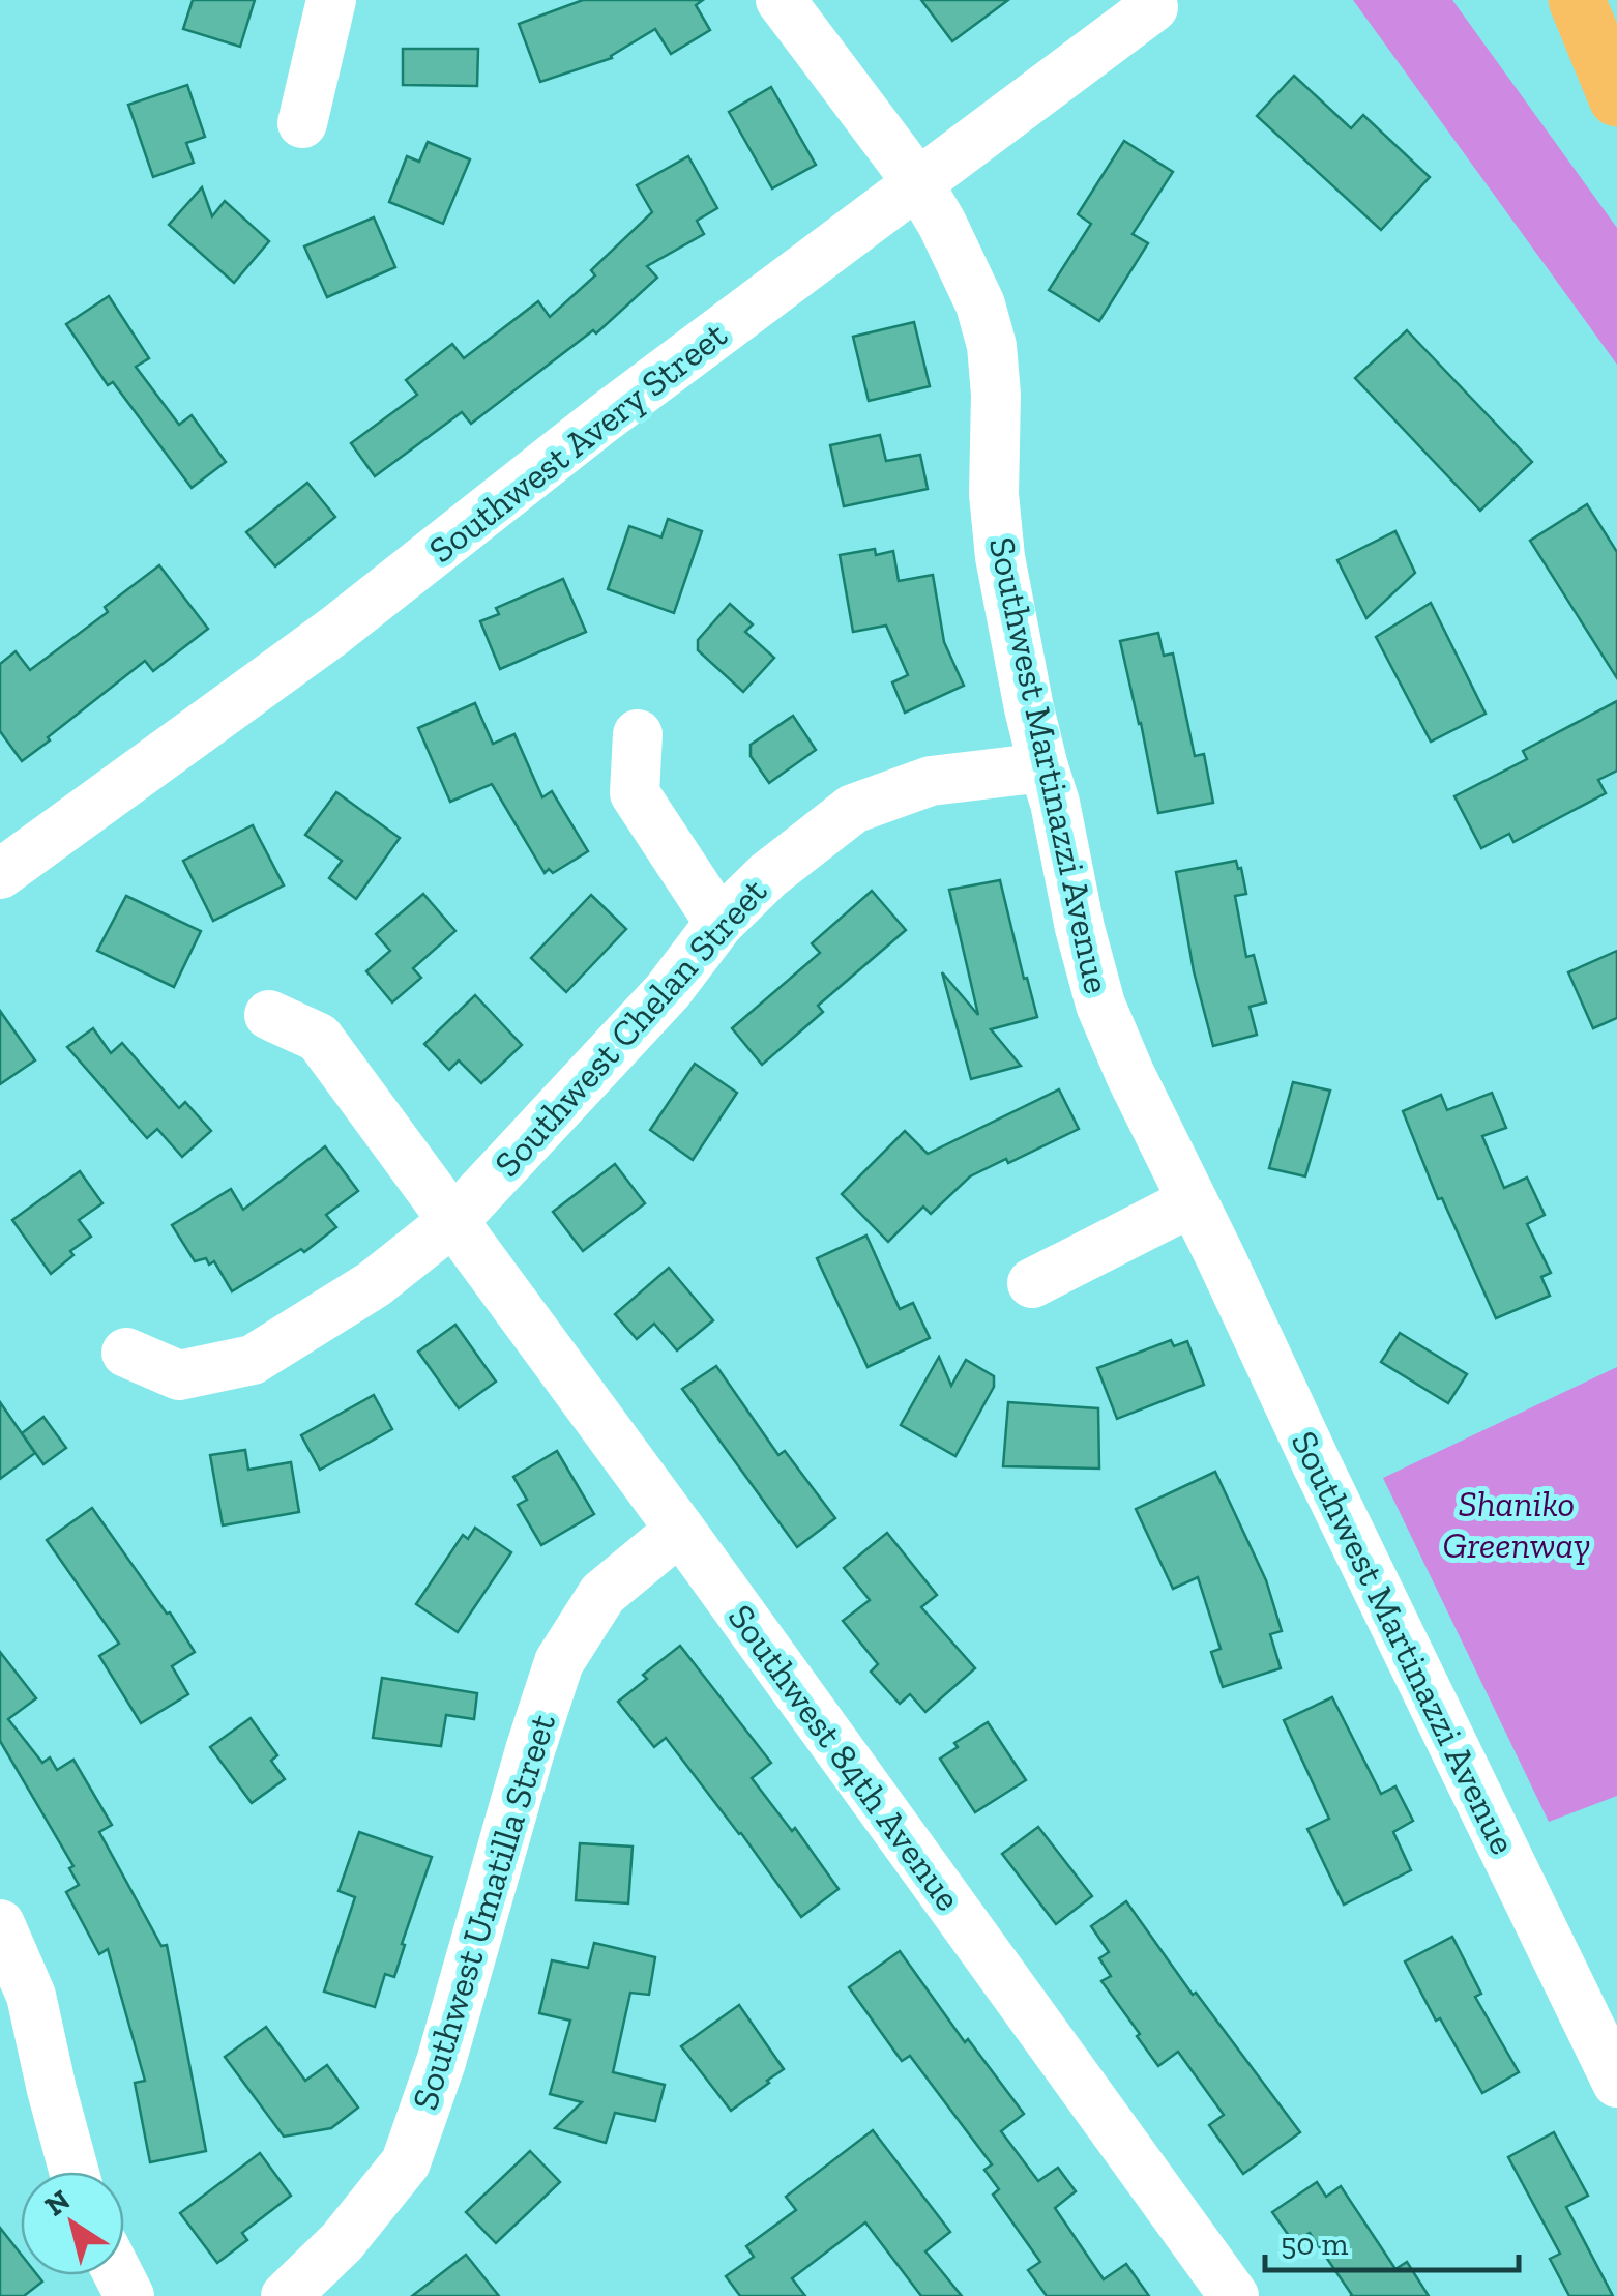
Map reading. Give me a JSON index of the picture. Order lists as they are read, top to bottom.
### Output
{
  "streets": {
    "street": [
      "Southwest Avery Street",
      "Southwest Martinazzi Avenue",
      "Southwest Chelan Street",
      "Southwest 84th Avenue",
      "Southwest Umatilla Street"
    ]
  },
  "crossings": [
    ["Southwest Avery Street", "Southwest Martinazzi Avenue"],
    ["Southwest Martinazzi Avenue", "Southwest Chelan Street"],
    ["Southwest Chelan Street", "Southwest 84th Avenue"],
    ["Southwest 84th Avenue", "Southwest Umatilla Street"]
  ],
  "parks": ["Shaniko Greenway"],
  "scale_bar": "50 m",
  "north": "top left"
}
